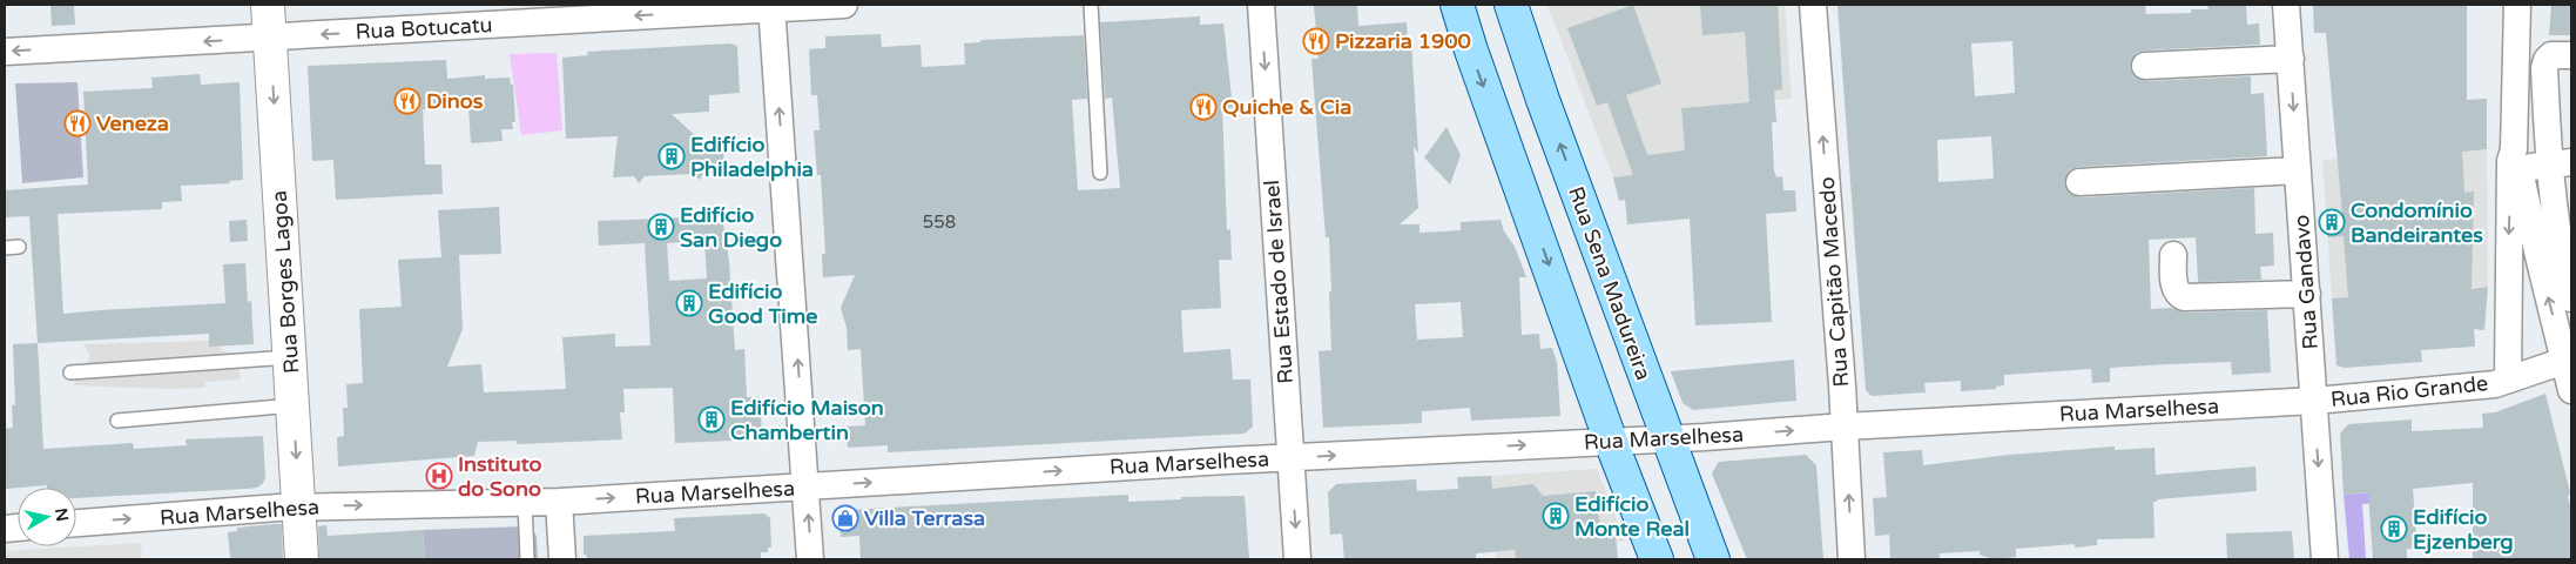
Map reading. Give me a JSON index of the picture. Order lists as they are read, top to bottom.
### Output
{
  "streets": {
    "main road": ["Rua Sena Madureira"],
    "street": [
      "Rua Botucatu",
      "Rua Borges Lagoa",
      "Rua Estado de Israel",
      "Rua Capitão Macedo",
      "Rua Gandavo",
      "Rua Rio Grande",
      "Rua Marselhesa"
    ]
  },
  "crossings": [
    ["Rua Botucatu", "Rua Borges Lagoa"],
    ["Rua Borges Lagoa", "Rua Marselhesa"],
    ["Rua Estado de Israel", "Rua Marselhesa"],
    ["Rua Capitão Macedo", "Rua Marselhesa"],
    ["Rua Gandavo", "Rua Rio Grande"],
    ["Rua Gandavo", "Rua Marselhesa"],
    ["Rua Sena Madureira", "Rua Marselhesa"],
    ["Rua Rio Grande", "Rua Marselhesa"]
  ],
  "one_way": [
    "Rua Botucatu",
    "Rua Borges Lagoa",
    "Rua Estado de Israel",
    "Rua Capitão Macedo",
    "Rua Marselhesa"
  ],
  "places": {
    "restaurant": [
      "Pizzaria 1900",
      "Dinos",
      "Quiche & Cia",
      "Veneza"
    ],
    "building": [
      "Edifício Philadelphia",
      "Condomínio Bandeirantes",
      "Edifício San Diego",
      "Edifício Good Time",
      "Edifício Maison Chambertin",
      "Edifício Monte Real",
      "Edifício Ejzenberg"
    ],
    "hospital": ["Instituto do Sono"],
    "shop": ["Villa Terrasa"]
  },
  "house_numbers": ["558"],
  "north": "right"
}
